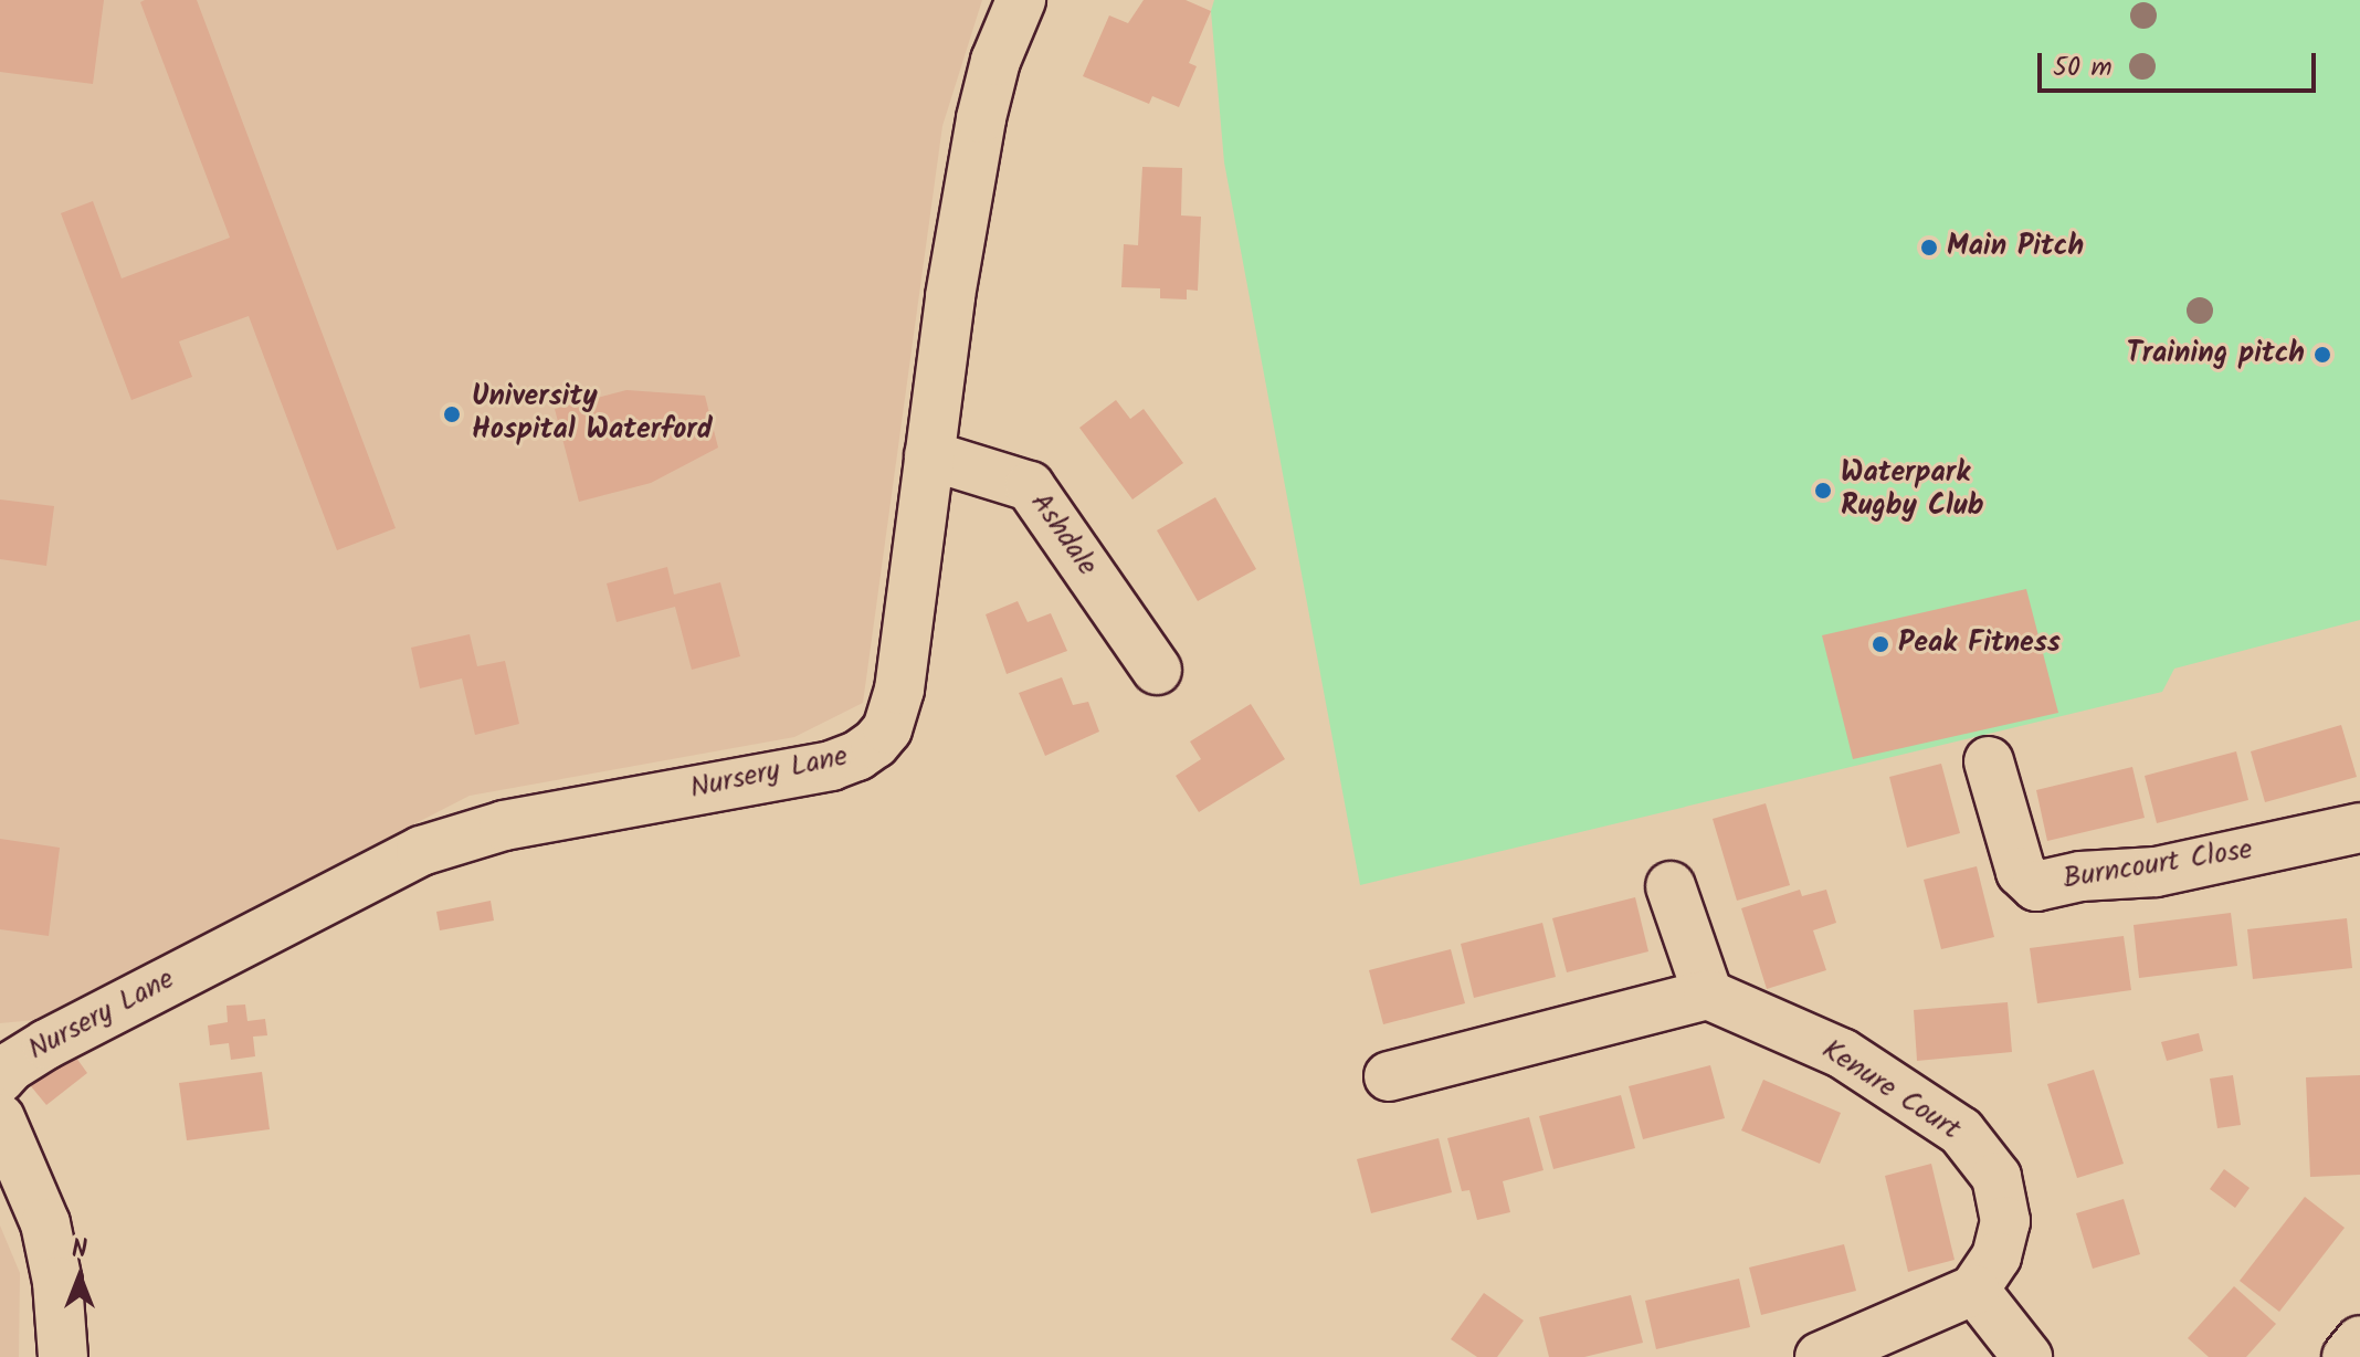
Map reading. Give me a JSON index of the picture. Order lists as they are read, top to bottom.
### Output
{
  "streets": {
    "street": [
      "Ashdale",
      "Nursery Lane",
      "Burncourt Close",
      "Kenure Court"
    ]
  },
  "crossings": [
    ["Ashdale", "Nursery Lane"]
  ],
  "places": [
    "Main Pitch",
    "Training pitch",
    "University Hospital Waterford",
    "Waterpark Rugby Club",
    "Peak Fitness"
  ],
  "scale_bar": "50 m",
  "north": "top"
}
